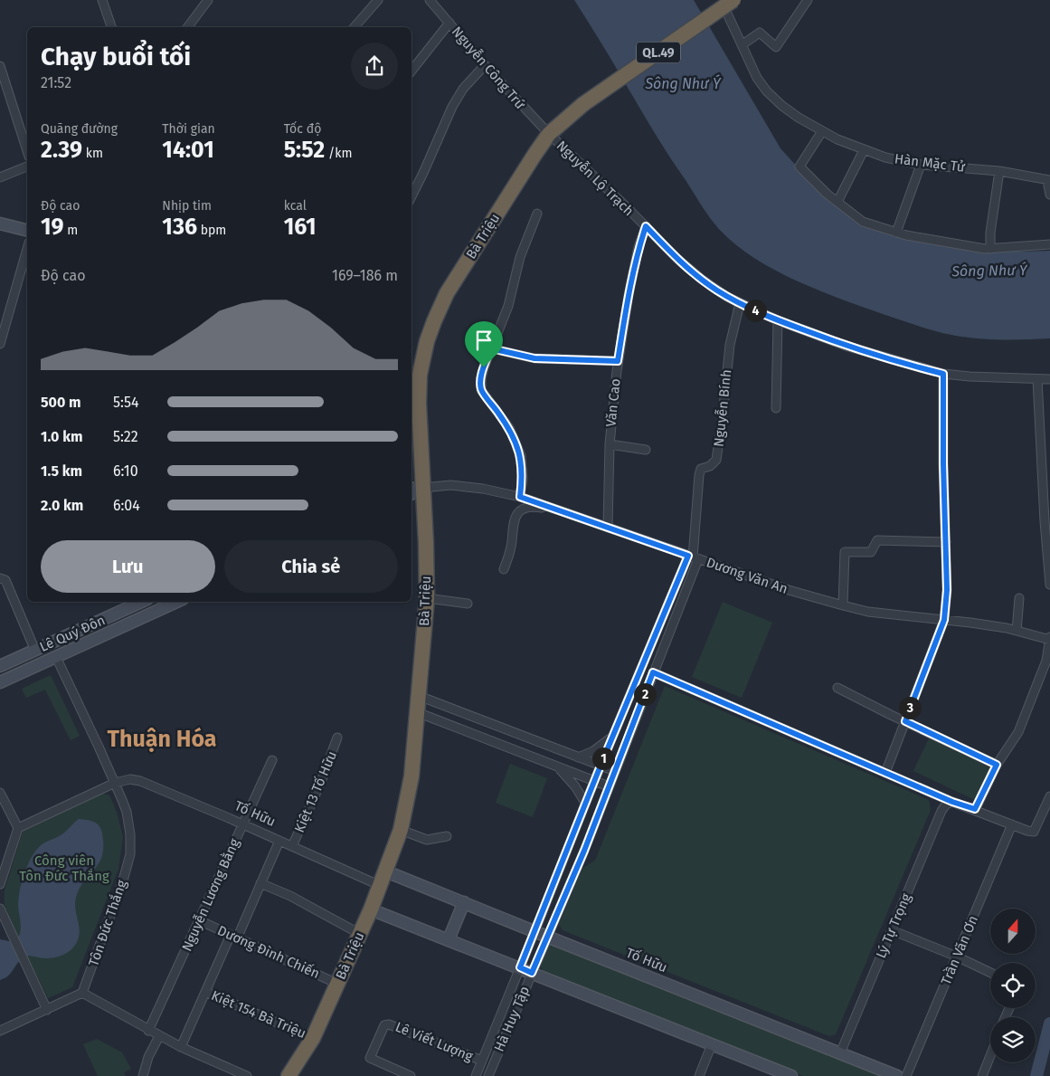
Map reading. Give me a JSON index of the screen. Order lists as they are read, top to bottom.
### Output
{
  "streets": {
    "highway": ["QL.49", "Bà Triệu"],
    "main road": ["Lê Quý Đôn", "Tố Hữu"],
    "street": [
      "Nguyễn Công Trứ",
      "Hàn Mặc Tử",
      "Nguyễn Lộ Trạch",
      "Văn Cao",
      "Nguyễn Bính",
      "Dương Văn An",
      "Kiệt 13 Tố Hữu",
      "Nguyễn Lương Bằng",
      "Tôn Đức Thắng",
      "Lý Tự Trọng",
      "Trần Văn Ơn",
      "Dương Đình Chiến",
      "Kiệt 154 Bà Triệu",
      "Hà Huy Tập",
      "Lê Viết Lượng"
    ]
  },
  "crossings": [
    ["QL.49", "Nguyễn Công Trứ"],
    ["QL.49", "Nguyễn Lộ Trạch"],
    ["QL.49", "Bà Triệu"],
    ["Nguyễn Công Trứ", "Nguyễn Lộ Trạch"],
    ["Nguyễn Công Trứ", "Bà Triệu"],
    ["Nguyễn Lộ Trạch", "Bà Triệu"],
    ["Nguyễn Lộ Trạch", "Văn Cao"],
    ["Nguyễn Lộ Trạch", "Nguyễn Bính"],
    ["Bà Triệu", "Dương Văn An"],
    ["Bà Triệu", "Tố Hữu"],
    ["Bà Triệu", "Dương Đình Chiến"],
    ["Bà Triệu", "Kiệt 154 Bà Triệu"],
    ["Văn Cao", "Dương Văn An"],
    ["Nguyễn Bính", "Dương Văn An"],
    ["Nguyễn Bính", "Hà Huy Tập"],
    ["Dương Văn An", "Hà Huy Tập"],
    ["Lê Quý Đôn", "Tôn Đức Thắng"],
    ["Kiệt 13 Tố Hữu", "Tố Hữu"],
    ["Tố Hữu", "Nguyễn Lương Bằng"],
    ["Tố Hữu", "Tôn Đức Thắng"],
    ["Tố Hữu", "Lý Tự Trọng"],
    ["Tố Hữu", "Hà Huy Tập"],
    ["Nguyễn Lương Bằng", "Dương Đình Chiến"],
    ["Hà Huy Tập", "Lê Viết Lượng"]
  ],
  "districts": ["Thuận Hóa"],
  "water": ["Sông Như Ý"],
  "parks": ["Công viên Tôn Đức Thắng"],
  "north": "top",
  "page": {
    "heading": ["Chạy buổi tối", "21:52"],
    "stats": [
      ["Quãng đường", "2.39 km"],
      ["Thời gian", "14:01"],
      ["Tốc độ", "5:52 /km"],
      ["Độ cao", "19 m"],
      ["Nhịp tim", "136 bpm"],
      ["kcal", "161"]
    ],
    "chart": ["Độ cao", "169–186 m"],
    "pins": [
      "4",
      "2",
      "3",
      "1"
    ],
    "list": [
      {
        "name": "500 m",
        "note": "5:54"
      },
      {
        "name": "1.0 km",
        "note": "5:22"
      },
      {
        "name": "1.5 km",
        "note": "6:10"
      },
      {
        "name": "2.0 km",
        "note": "6:04"
      }
    ],
    "buttons": ["Lưu", "Chia sẻ"]
  }
}
